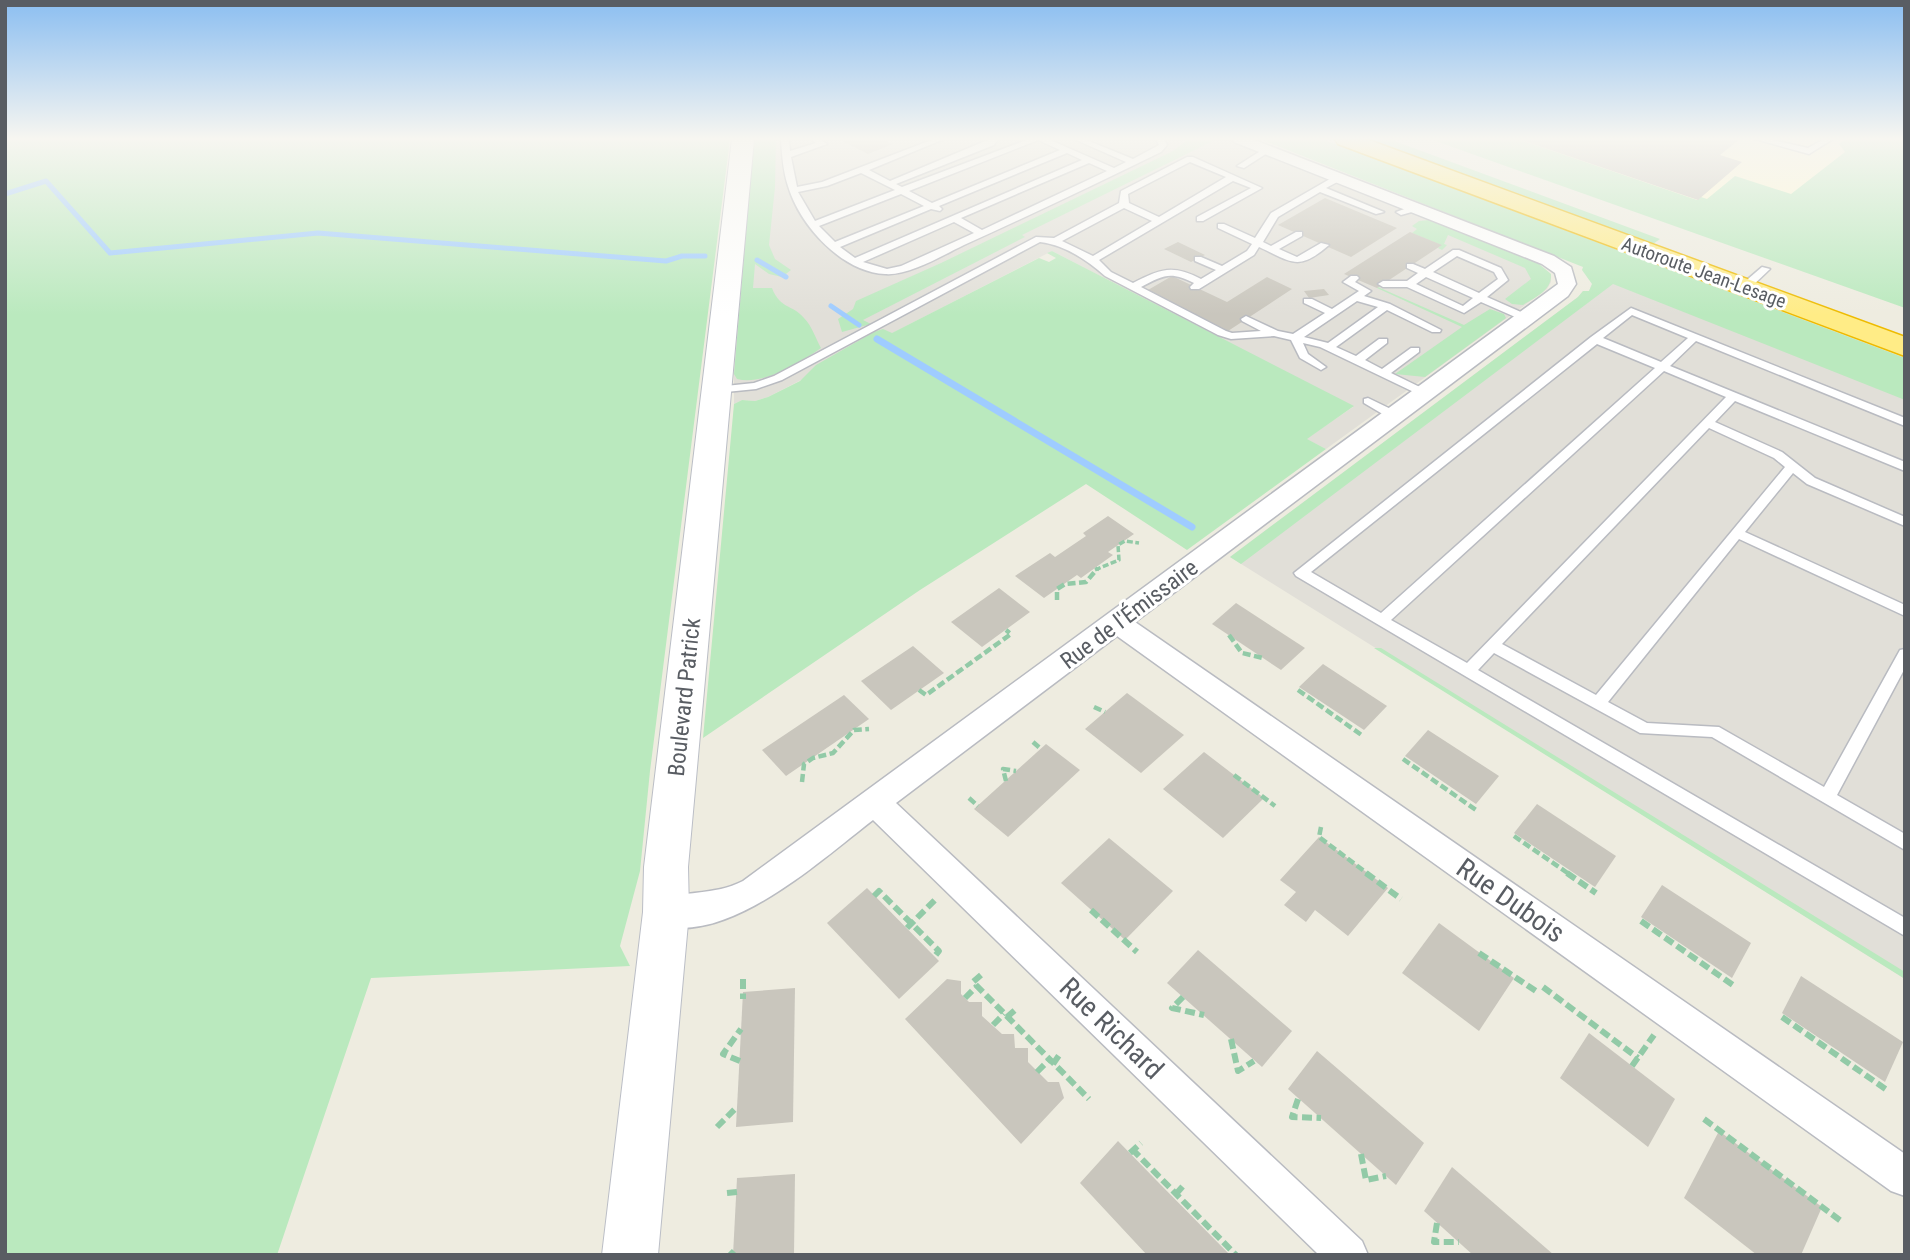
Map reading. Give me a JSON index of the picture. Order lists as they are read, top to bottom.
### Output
{
  "streets": {
    "highway": ["Autoroute Jean-Lesage"],
    "street": [
      "Rue de l'Émissaire",
      "Boulevard Patrick",
      "Rue Dubois",
      "Rue Richard"
    ]
  },
  "crossings": [
    ["Rue de l'Émissaire", "Boulevard Patrick"],
    ["Rue de l'Émissaire", "Rue Dubois"],
    ["Rue de l'Émissaire", "Rue Richard"]
  ]
}
